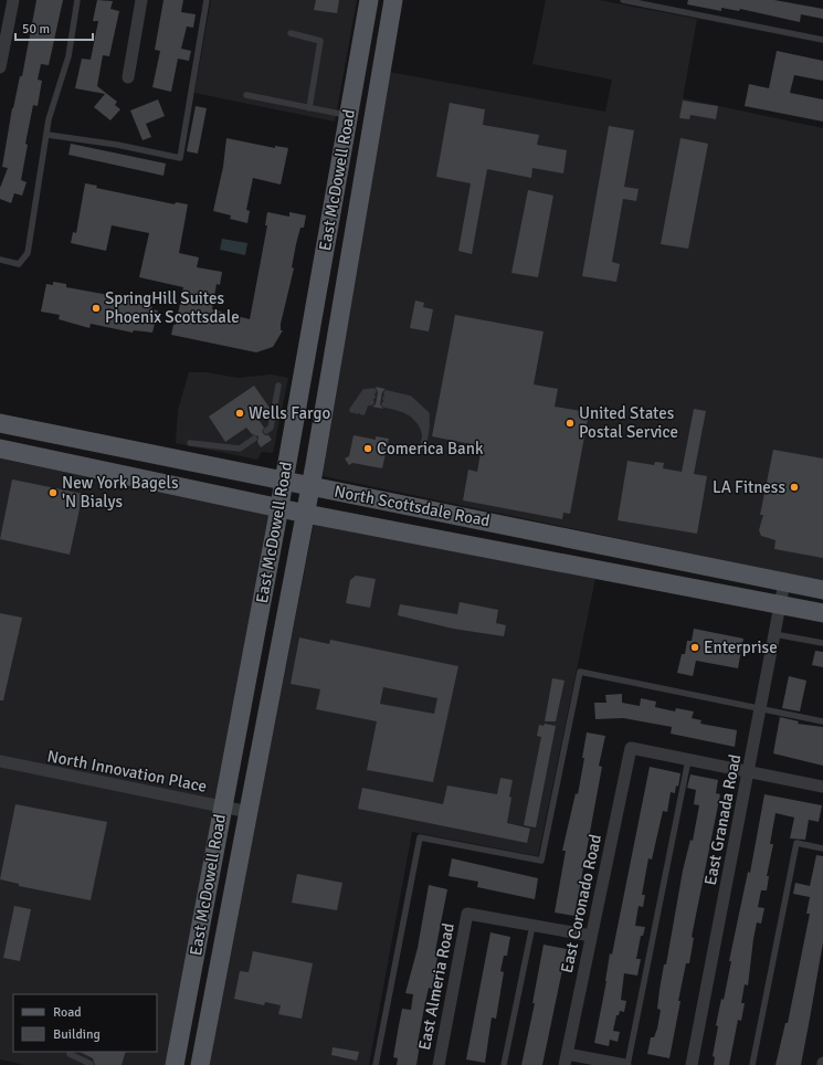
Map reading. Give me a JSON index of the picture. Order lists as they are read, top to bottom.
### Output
{
  "streets": {
    "main road": ["East McDowell Road", "North Scottsdale Road"],
    "street": [
      "North Innovation Place",
      "East Granada Road",
      "East Coronado Road",
      "East Almeria Road"
    ]
  },
  "crossings": [
    ["East McDowell Road", "North Scottsdale Road"],
    ["East McDowell Road", "North Innovation Place"],
    ["North Scottsdale Road", "East Granada Road"]
  ],
  "places": [
    "SpringHill Suites Phoenix Scottsdale",
    "Wells Fargo",
    "United States Postal Service",
    "Comerica Bank",
    "LA Fitness",
    "New York Bagels 'N Bialys",
    "Enterprise"
  ],
  "legend": ["Road", "Building"],
  "scale_bar": "50 m"
}
